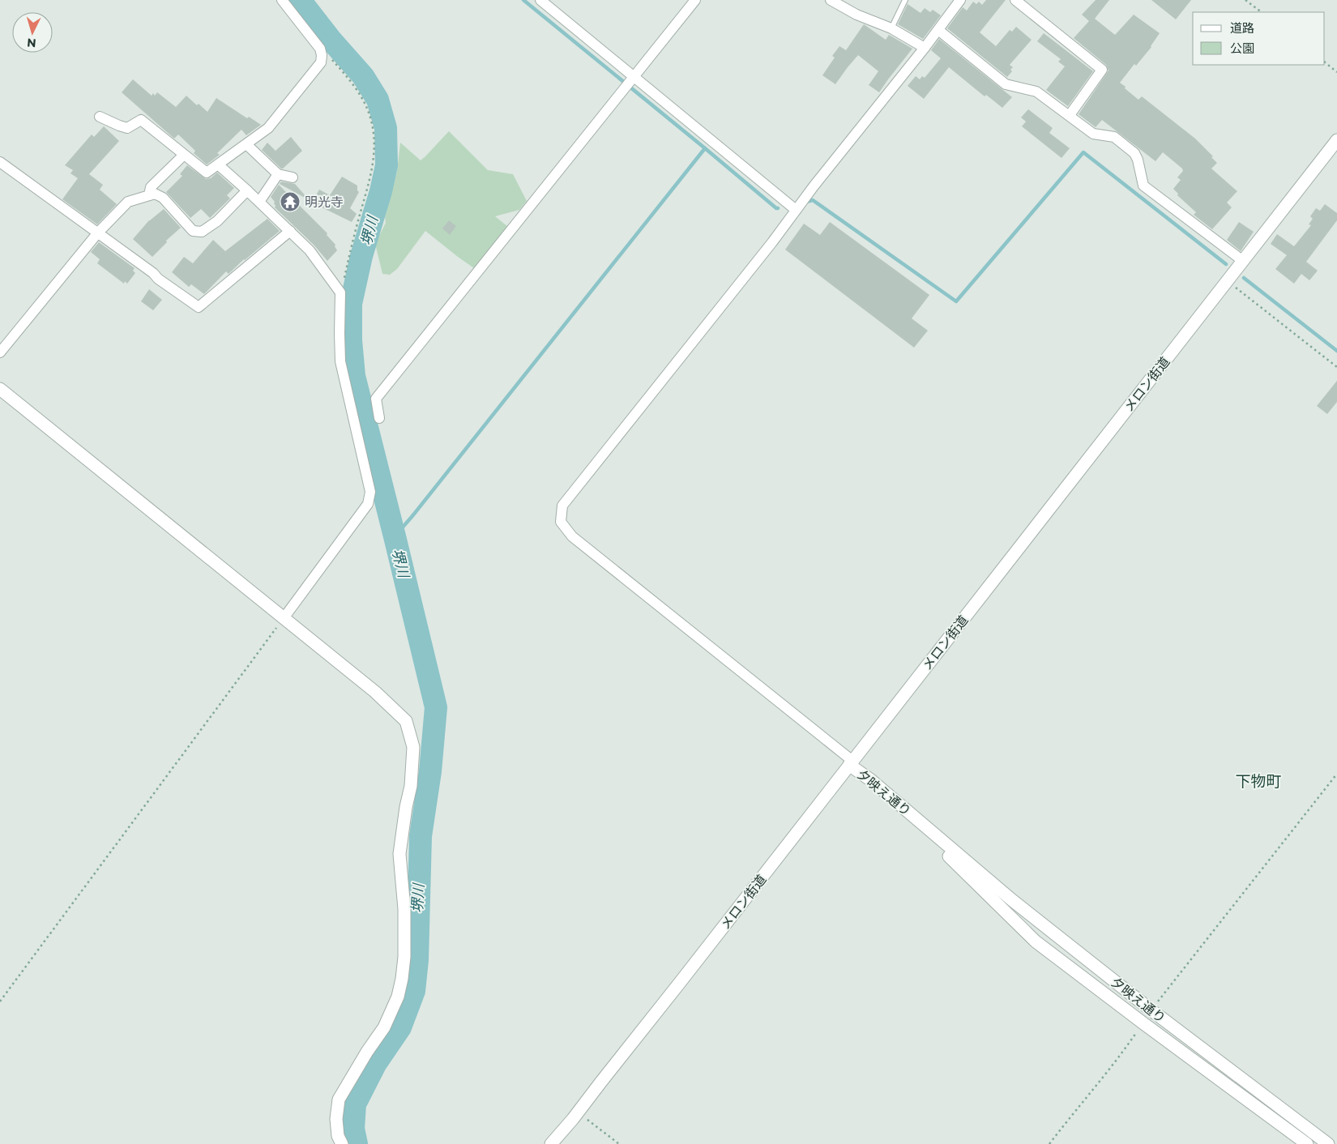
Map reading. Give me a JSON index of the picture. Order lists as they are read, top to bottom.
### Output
{
  "streets": {
    "street": ["メロン街道", "夕映え通り"]
  },
  "crossings": [
    ["メロン街道", "夕映え通り"]
  ],
  "districts": ["下物町"],
  "water": ["堺川"],
  "places": {
    "temple": ["明光寺"]
  },
  "legend": ["道路", "公園"],
  "north": "bottom"
}
